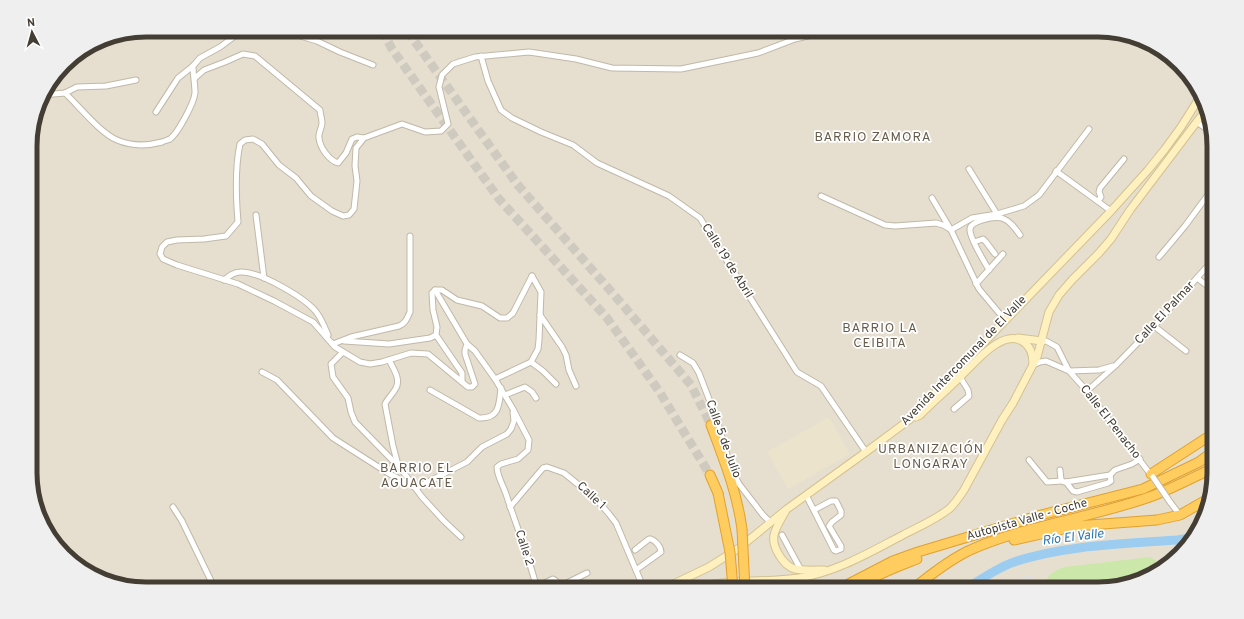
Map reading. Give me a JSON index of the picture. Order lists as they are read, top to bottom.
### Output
{
  "streets": {
    "highway": ["Autopista Valle - Coche"],
    "main road": ["Avenida Intercomunal de El Valle"],
    "street": [
      "Calle 19 de Abril",
      "Calle El Palmar",
      "Calle El Penacho",
      "Calle 5 de Julio",
      "Calle 1",
      "Calle 2"
    ]
  },
  "crossings": [
    ["Calle 19 de Abril", "Avenida Intercomunal de El Valle"],
    ["Calle El Palmar", "Calle El Penacho"],
    ["Avenida Intercomunal de El Valle", "Calle 5 de Julio"],
    ["Calle 1", "Calle 2"]
  ],
  "districts": [
    "BARRIO ZAMORA",
    "BARRIO LA CEIBITA",
    "URBANIZACIÓN LONGARAY",
    "BARRIO EL AGUACATE"
  ],
  "water": ["Río El Valle"],
  "north": "top"
}
